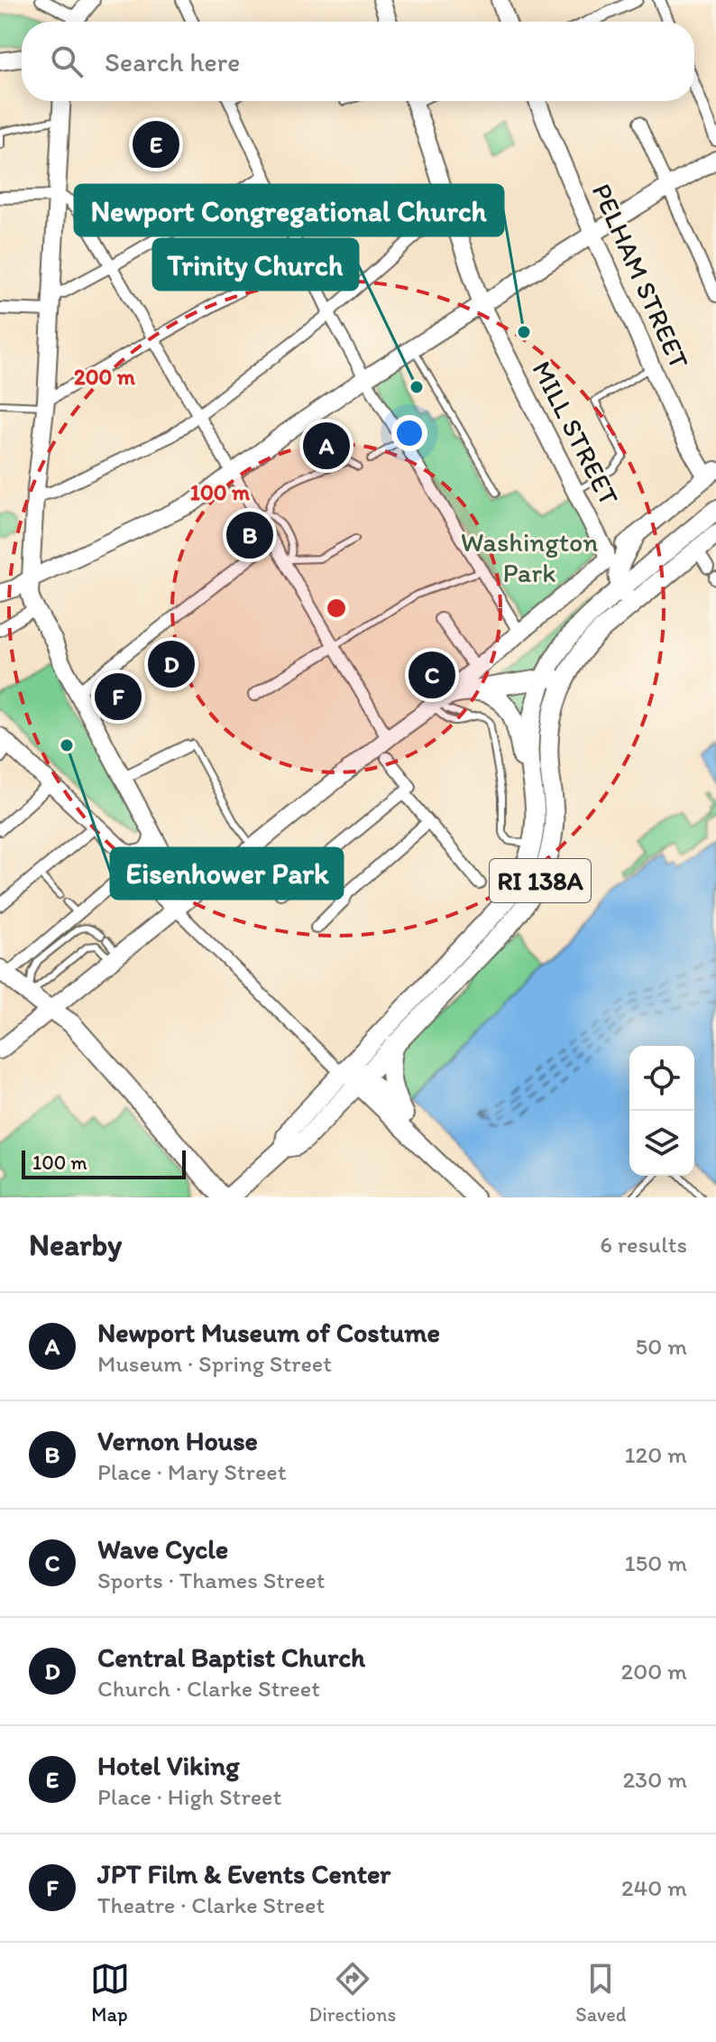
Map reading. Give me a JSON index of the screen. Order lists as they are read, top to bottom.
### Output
{
  "streets": {
    "main road": ["PELHAM STREET", "MILL STREET", "RI 138A"]
  },
  "parks": ["Washington Park"],
  "places": ["Newport Congregational Church", "Trinity Church", "Eisenhower Park"],
  "scale_bar": "100 m",
  "page": {
    "search": "Search here",
    "pins": [
      "E",
      "A",
      "B",
      "D",
      "C",
      "F"
    ],
    "scale": "100 m",
    "heading": ["Nearby", "6 results"],
    "list": [
      {
        "mark": "A",
        "name": "Newport Museum of Costume",
        "note": "Museum · Spring Street",
        "value": "50 m"
      },
      {
        "mark": "B",
        "name": "Vernon House",
        "note": "Place · Mary Street",
        "value": "120 m"
      },
      {
        "mark": "C",
        "name": "Wave Cycle",
        "note": "Sports · Thames Street",
        "value": "150 m"
      },
      {
        "mark": "D",
        "name": "Central Baptist Church",
        "note": "Church · Clarke Street",
        "value": "200 m"
      },
      {
        "mark": "E",
        "name": "Hotel Viking",
        "note": "Place · High Street",
        "value": "230 m"
      },
      {
        "mark": "F",
        "name": "JPT Film & Events Center",
        "note": "Theatre · Clarke Street",
        "value": "240 m"
      }
    ],
    "nav": ["Map", "Directions", "Saved"]
  },
  "rings": ["200 m", "100 m"]
}
